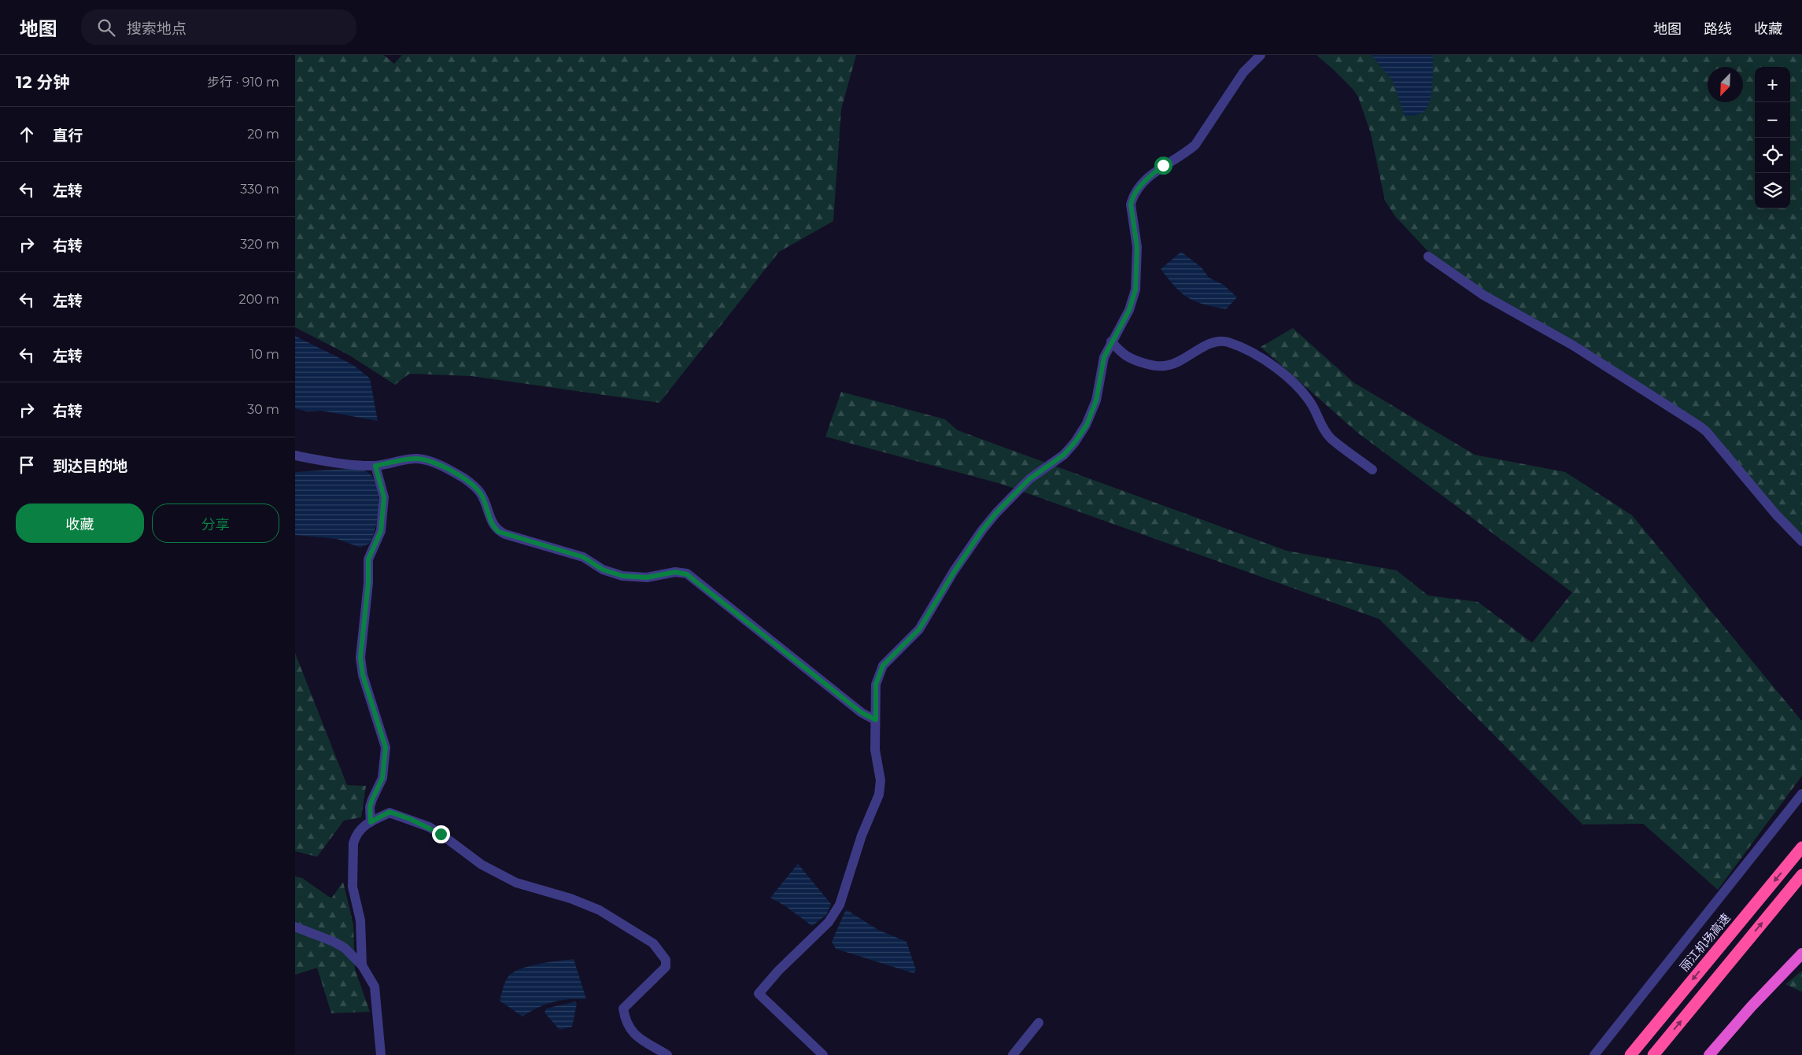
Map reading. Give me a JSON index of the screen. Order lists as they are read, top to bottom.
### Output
{
  "streets": {
    "highway": ["丽江机场高速"]
  },
  "north": "bottom left",
  "page": {
    "header": "地图",
    "search": "搜索地点",
    "nav": ["地图", "路线", "收藏"],
    "heading": ["12 分钟", "步行 · 910 m"],
    "map_buttons": ["+", "−"],
    "list": [
      ["直行", "20 m"],
      ["左转", "330 m"],
      ["右转", "320 m"],
      ["左转", "200 m"],
      ["左转", "10 m"],
      ["右转", "30 m"],
      "到达目的地"
    ],
    "buttons": ["收藏", "分享"]
  }
}
